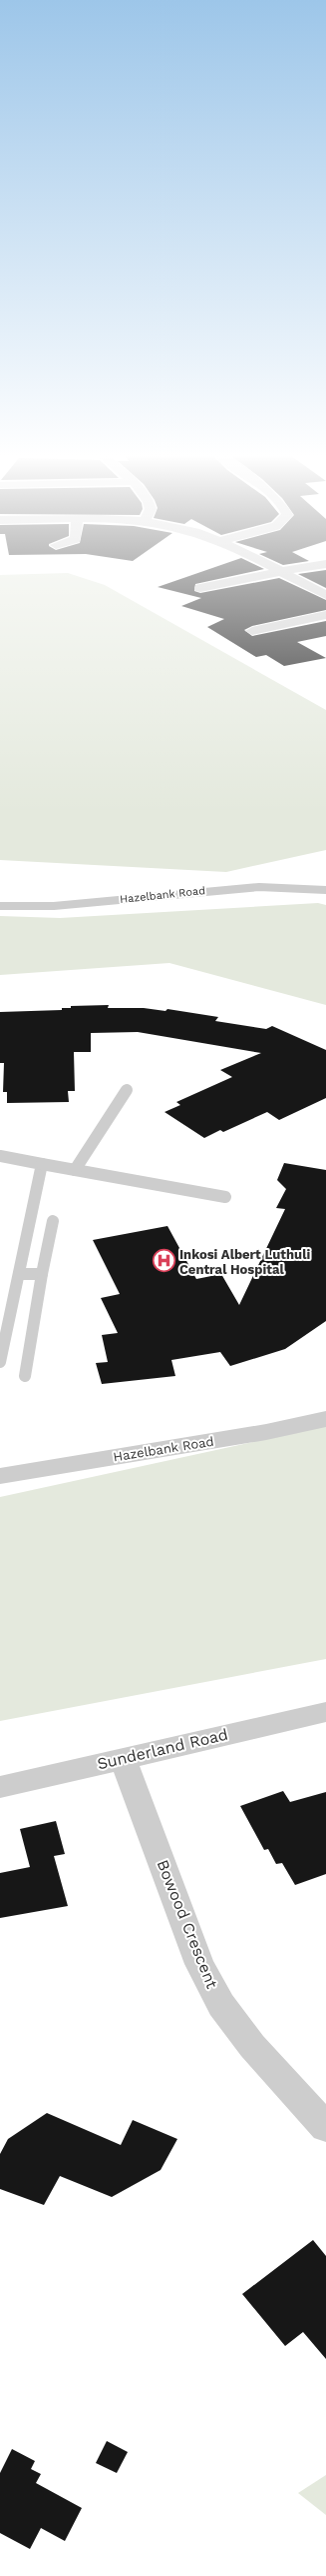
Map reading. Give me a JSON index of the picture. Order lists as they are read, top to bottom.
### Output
{
  "streets": {
    "street": ["Hazelbank Road", "Sunderland Road", "Bowood Crescent"]
  },
  "crossings": [
    ["Sunderland Road", "Bowood Crescent"]
  ],
  "places": {
    "hospital": ["Inkosi Albert Luthuli Central Hospital"]
  }
}
